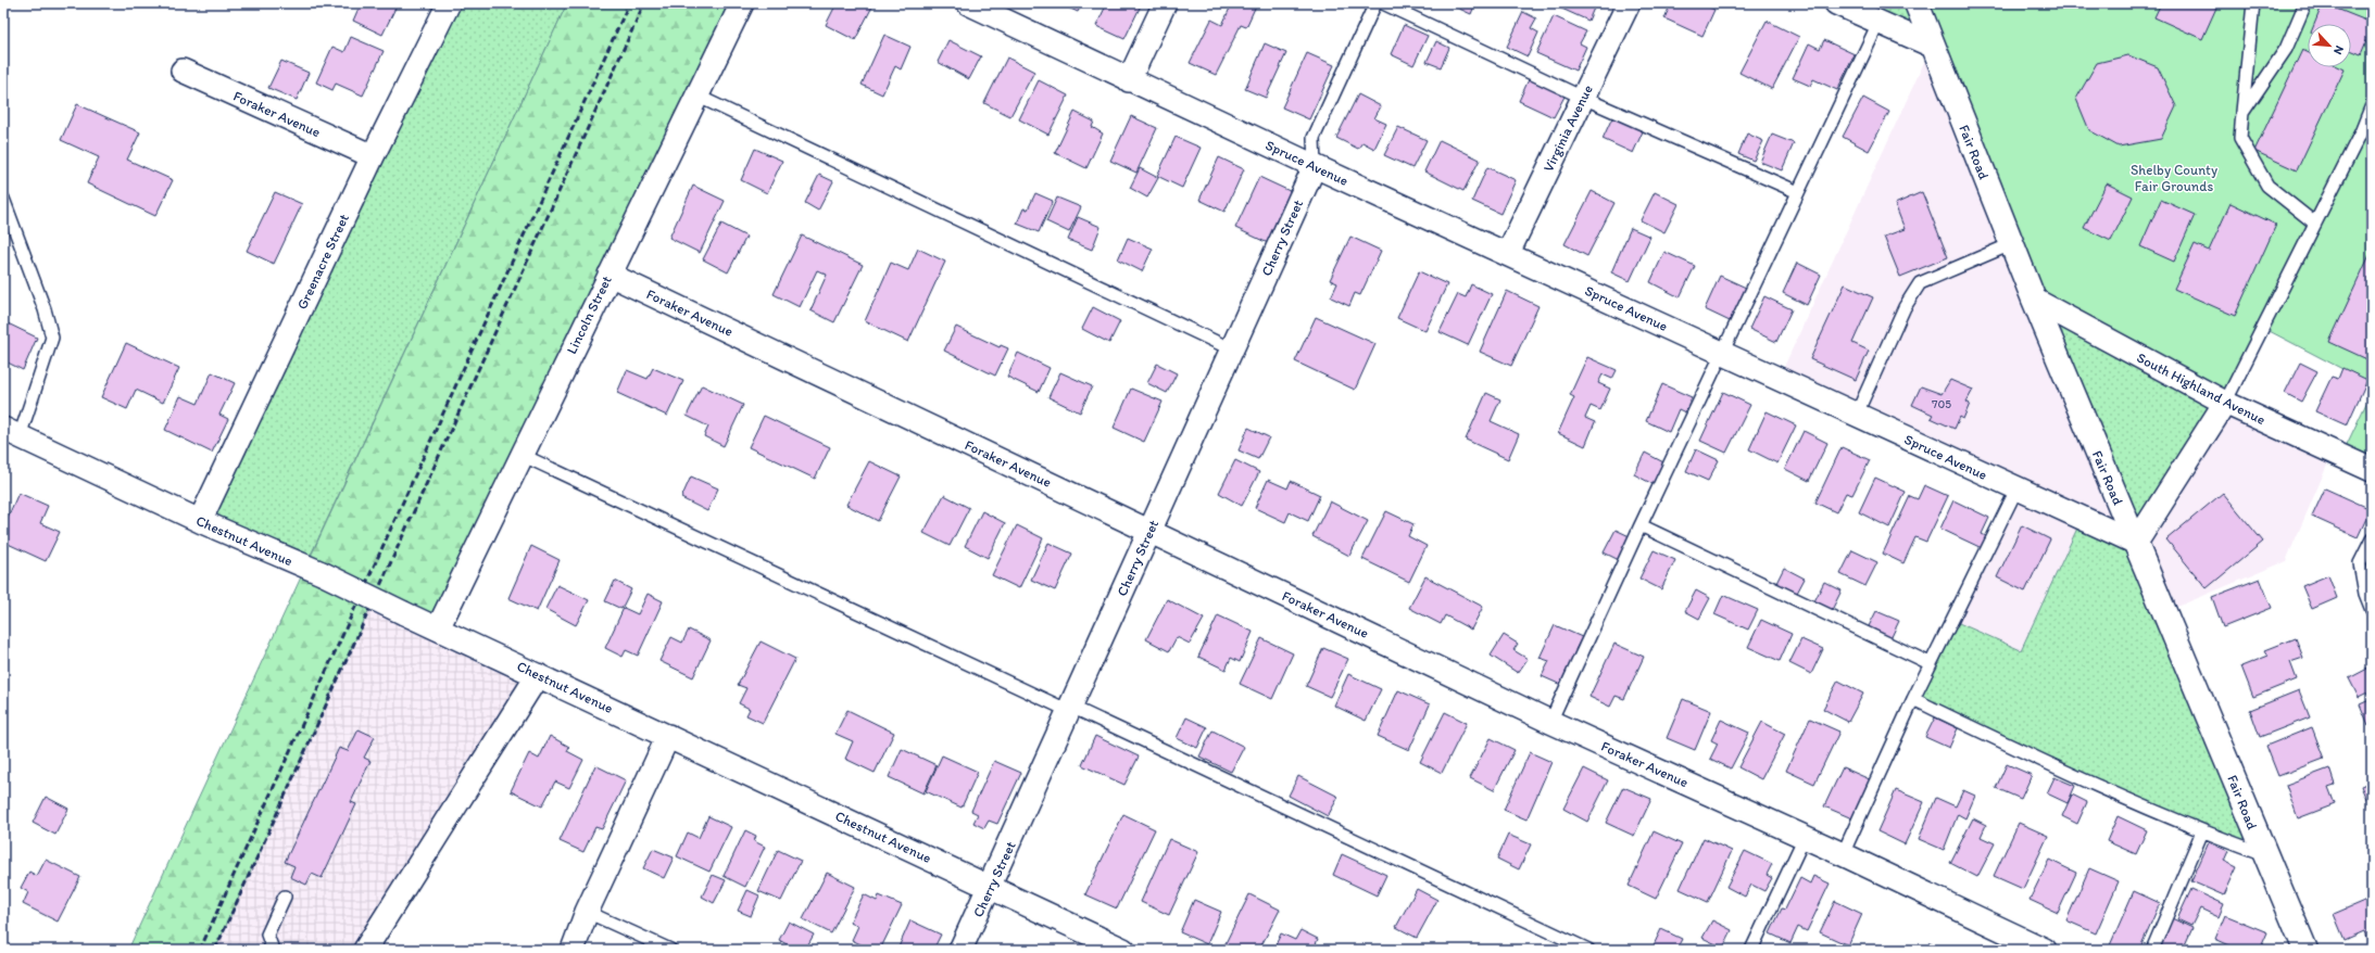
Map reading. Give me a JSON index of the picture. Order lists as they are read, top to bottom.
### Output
{
  "streets": {
    "main road": ["Fair Road"],
    "street": [
      "Foraker Avenue",
      "Virginia Avenue",
      "Spruce Avenue",
      "Cherry Street",
      "Greenacre Street",
      "Lincoln Street",
      "South Highland Avenue",
      "Chestnut Avenue"
    ]
  },
  "crossings": [
    ["Foraker Avenue", "Cherry Street"],
    ["Foraker Avenue", "Greenacre Street"],
    ["Foraker Avenue", "Lincoln Street"],
    ["Virginia Avenue", "Spruce Avenue"],
    ["Fair Road", "Spruce Avenue"],
    ["Fair Road", "South Highland Avenue"],
    ["Spruce Avenue", "Cherry Street"],
    ["Cherry Street", "Chestnut Avenue"],
    ["Greenacre Street", "Chestnut Avenue"],
    ["Lincoln Street", "Chestnut Avenue"]
  ],
  "parks": ["Shelby County Fair Grounds"],
  "house_numbers": ["705"],
  "north": "bottom right"
}
